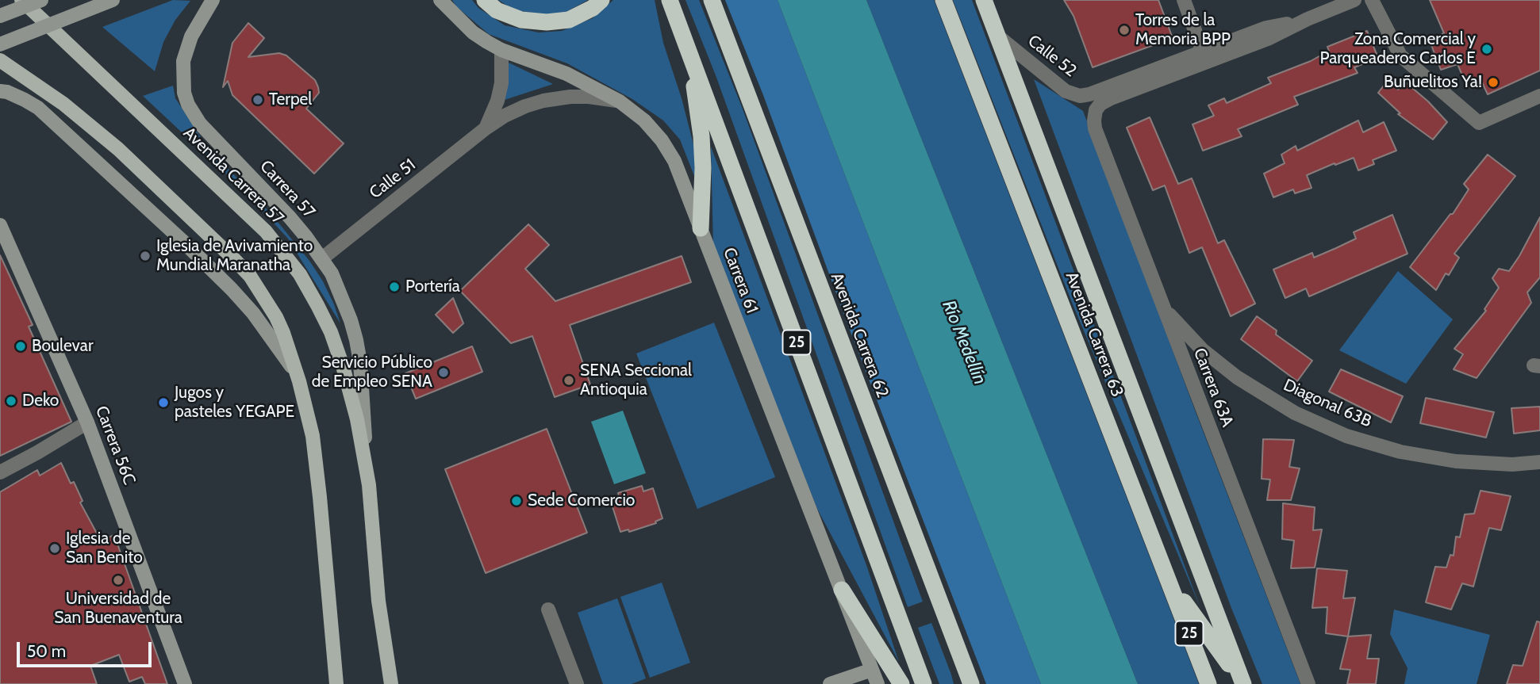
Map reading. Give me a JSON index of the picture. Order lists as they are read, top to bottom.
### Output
{
  "streets": {
    "highway": ["Avenida Carrera 63", "Avenida Carrera 62", "25"],
    "main road": ["Avenida Carrera 57"],
    "street": [
      "Calle 52",
      "Calle 51",
      "Carrera 57",
      "Carrera 61",
      "Carrera 63A",
      "Diagonal 63B",
      "Carrera 56C"
    ]
  },
  "crossings": [
    ["Calle 52", "Avenida Carrera 63"],
    ["Calle 52", "Carrera 63A"],
    ["Avenida Carrera 57", "Carrera 57"],
    ["Calle 51", "Carrera 57"],
    ["Calle 51", "Carrera 61"],
    ["Carrera 63A", "Diagonal 63B"]
  ],
  "water": ["Río Medellín"],
  "places": [
    "Torres de la Memoria BPP",
    "Zona Comercial y Parqueaderos Carlos E",
    "Buñuelitos Ya!",
    "Terpel",
    "Iglesia de Avivamiento Mundial Maranatha",
    "Portería",
    "Boulevar",
    "Servicio Público de Empleo SENA",
    "SENA Seccional Antioquia",
    "Deko",
    "Jugos y pasteles YEGAPE",
    "Sede Comercio",
    "Iglesia de San Benito",
    "Universidad de San Buenaventura"
  ],
  "scale_bar": "50 m"
}
